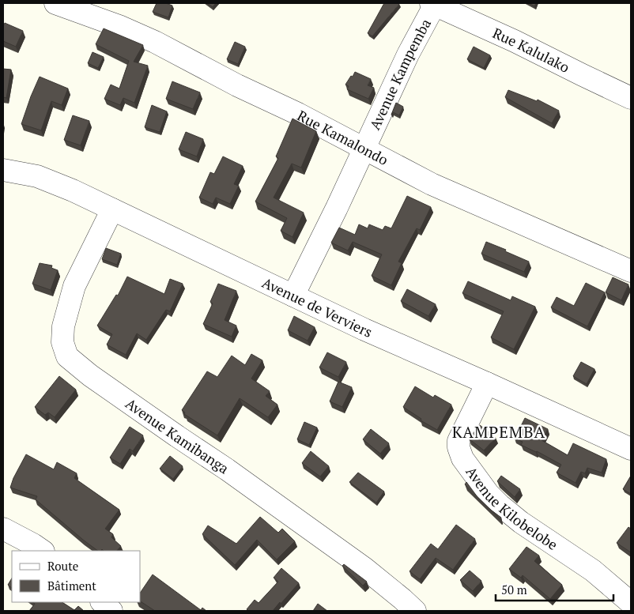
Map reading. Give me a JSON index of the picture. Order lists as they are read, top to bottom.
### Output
{
  "streets": {
    "street": [
      "Rue Kalulako",
      "Avenue Kampemba",
      "Rue Kamalondo",
      "Avenue de Verviers",
      "Avenue Kamibanga",
      "Avenue Kilobelobe"
    ]
  },
  "crossings": [
    ["Rue Kalulako", "Avenue Kampemba"],
    ["Avenue Kampemba", "Rue Kamalondo"],
    ["Avenue Kampemba", "Avenue de Verviers"],
    ["Avenue de Verviers", "Avenue Kamibanga"],
    ["Avenue de Verviers", "Avenue Kilobelobe"]
  ],
  "districts": ["KAMPEMBA"],
  "legend": ["Route", "Bâtiment"],
  "scale_bar": "50 m"
}
